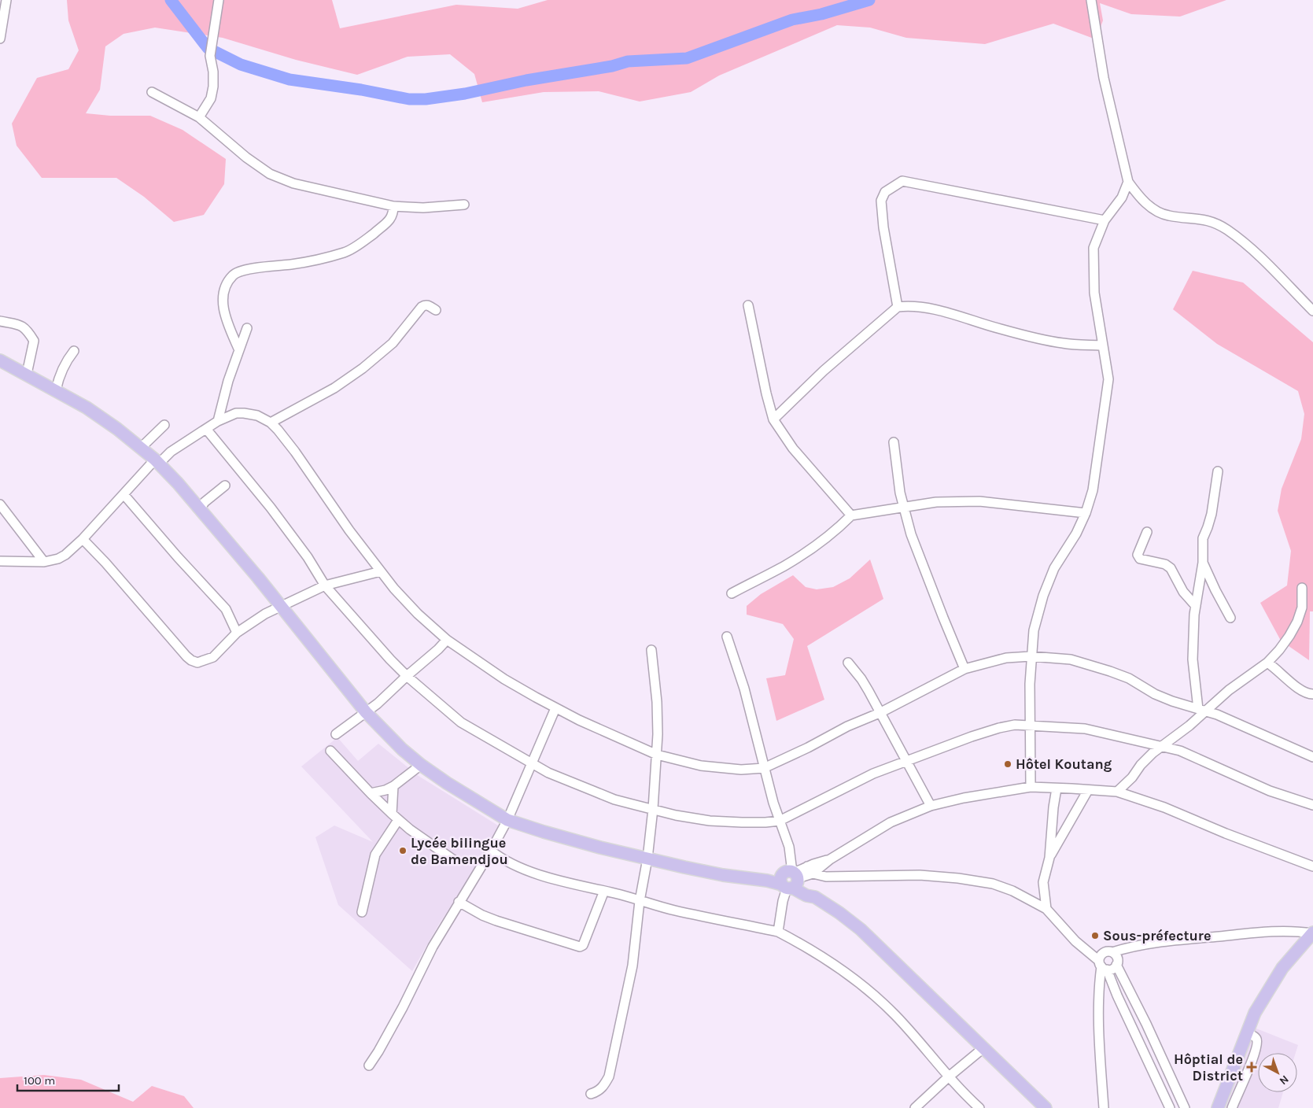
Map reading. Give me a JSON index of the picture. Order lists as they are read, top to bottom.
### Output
{
  "places": {
    "other": ["Hôtel Koutang", "Lycée bilingue de Bamendjou", "Sous-préfecture"],
    "health": ["Hôptial de District"]
  },
  "scale_bar": "100 m",
  "north": "bottom right"
}
